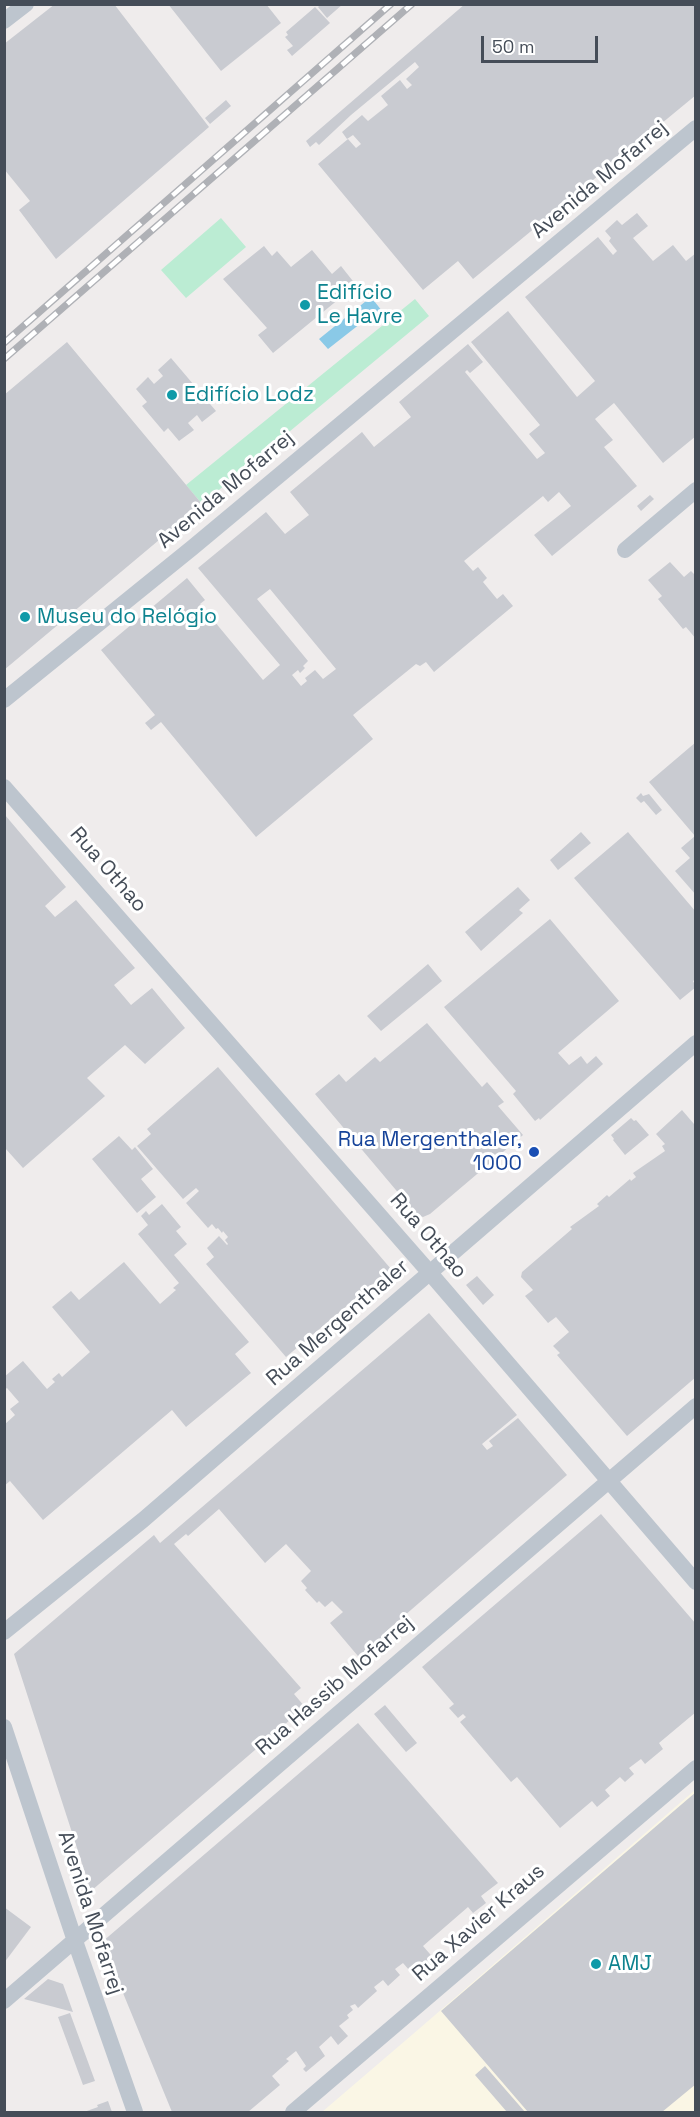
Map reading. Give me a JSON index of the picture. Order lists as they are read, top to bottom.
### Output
{
  "streets": {
    "street": [
      "Avenida Mofarrej",
      "Rua Othao",
      "Rua Mergenthaler",
      "Rua Hassib Mofarrej",
      "Rua Xavier Kraus"
    ]
  },
  "crossings": [
    ["Avenida Mofarrej", "Rua Hassib Mofarrej"],
    ["Rua Othao", "Rua Mergenthaler"],
    ["Rua Othao", "Rua Hassib Mofarrej"]
  ],
  "places": [
    "Edifício Le Havre",
    "Edifício Lodz",
    "Museu do Relógio",
    "Rua Mergenthaler, 1000",
    "AMJ"
  ],
  "scale_bar": "50 m"
}
